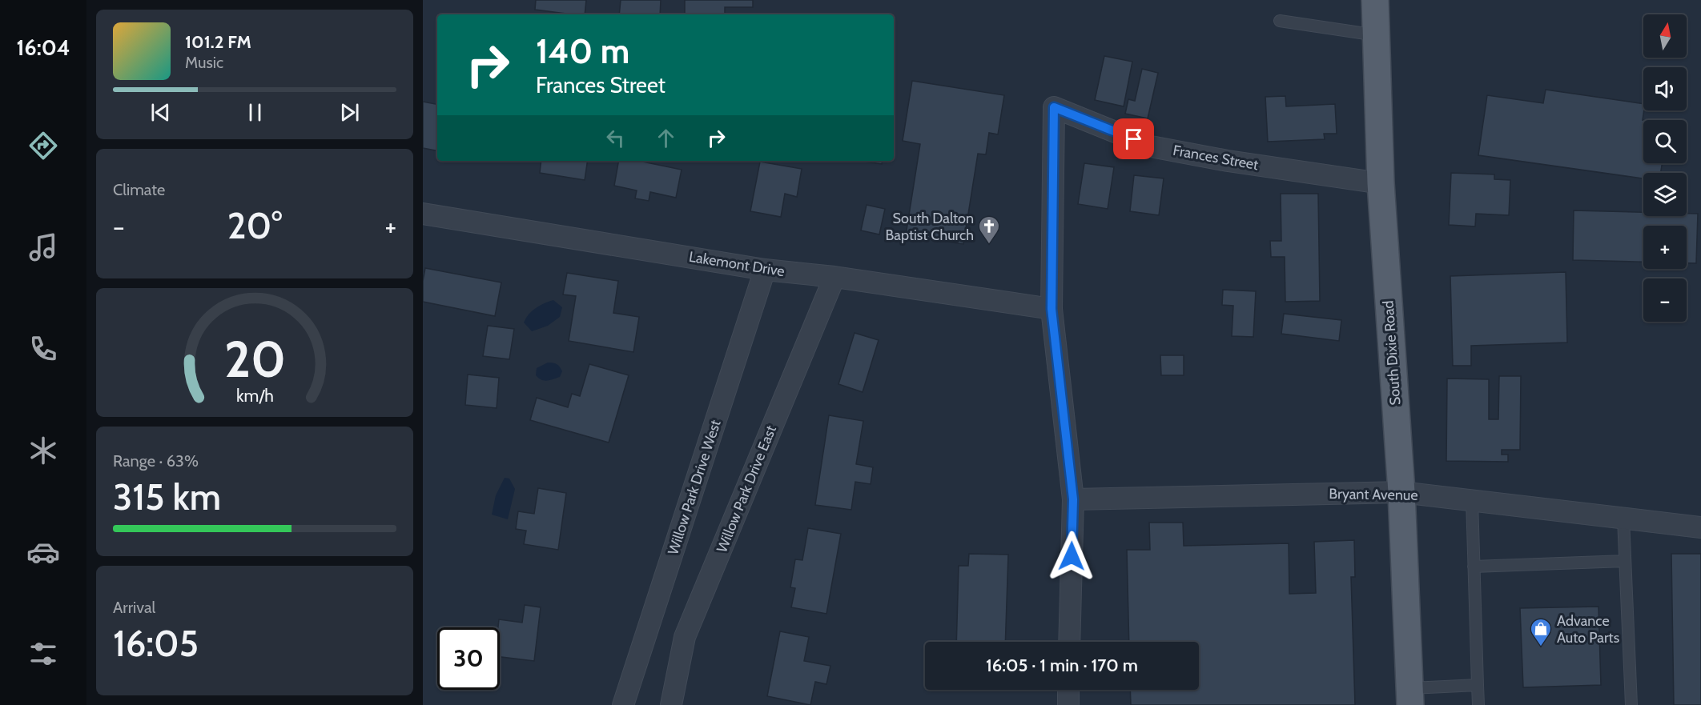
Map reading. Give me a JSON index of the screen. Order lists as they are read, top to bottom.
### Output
{
  "streets": {
    "main road": ["South Dixie Road"],
    "street": [
      "Frances Street",
      "Lakemont Drive",
      "Willow Park Drive West",
      "Willow Park Drive East",
      "Bryant Avenue"
    ]
  },
  "crossings": [
    ["Frances Street", "Lakemont Drive"],
    ["Frances Street", "South Dixie Road"],
    ["Frances Street", "Bryant Avenue"],
    ["Lakemont Drive", "Willow Park Drive West"],
    ["Lakemont Drive", "Willow Park Drive East"],
    ["South Dixie Road", "Bryant Avenue"]
  ],
  "places": {
    "church": ["South Dalton Baptist Church"],
    "shop": ["Advance Auto Parts"]
  },
  "north": "top",
  "page": {
    "tabs": "16:04",
    "map_buttons": ["+", "−"],
    "turn": ["140 m", "Frances Street"],
    "song": ["101.2 FM", "Music"],
    "tile": [
      "Climate",
      ["Range · 63%", "315 km"],
      ["Arrival", "16:05"]
    ],
    "heat": ["−", "20°", "+"],
    "limit": "30",
    "trip": "16:05 · 1 min · 170 m",
    "gauge": ["20", "km/h"]
  }
}
